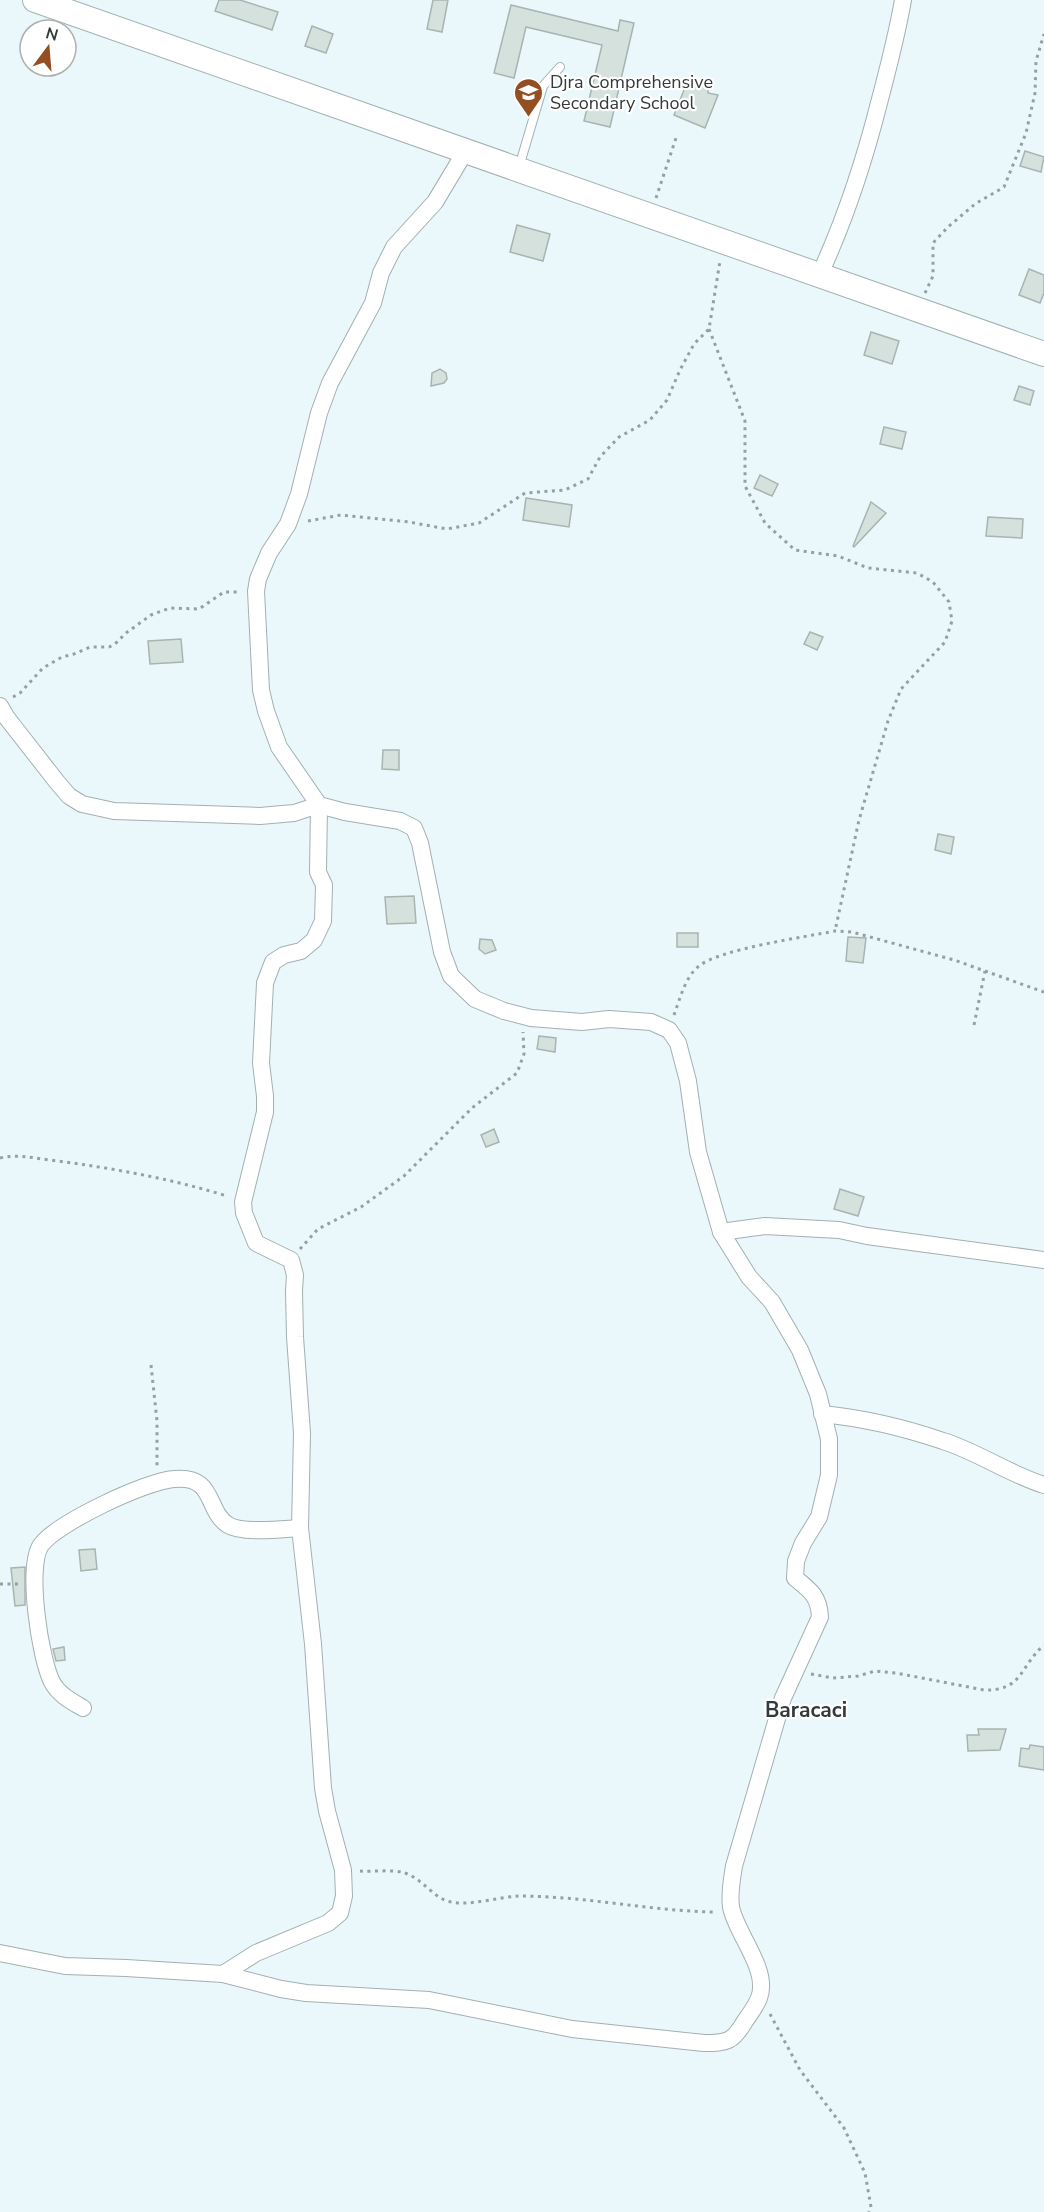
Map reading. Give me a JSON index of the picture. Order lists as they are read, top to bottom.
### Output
{
  "districts": ["Baracaci"],
  "places": {
    "school or university": ["Djra Comprehensive Secondary School"]
  },
  "north": "top"
}
